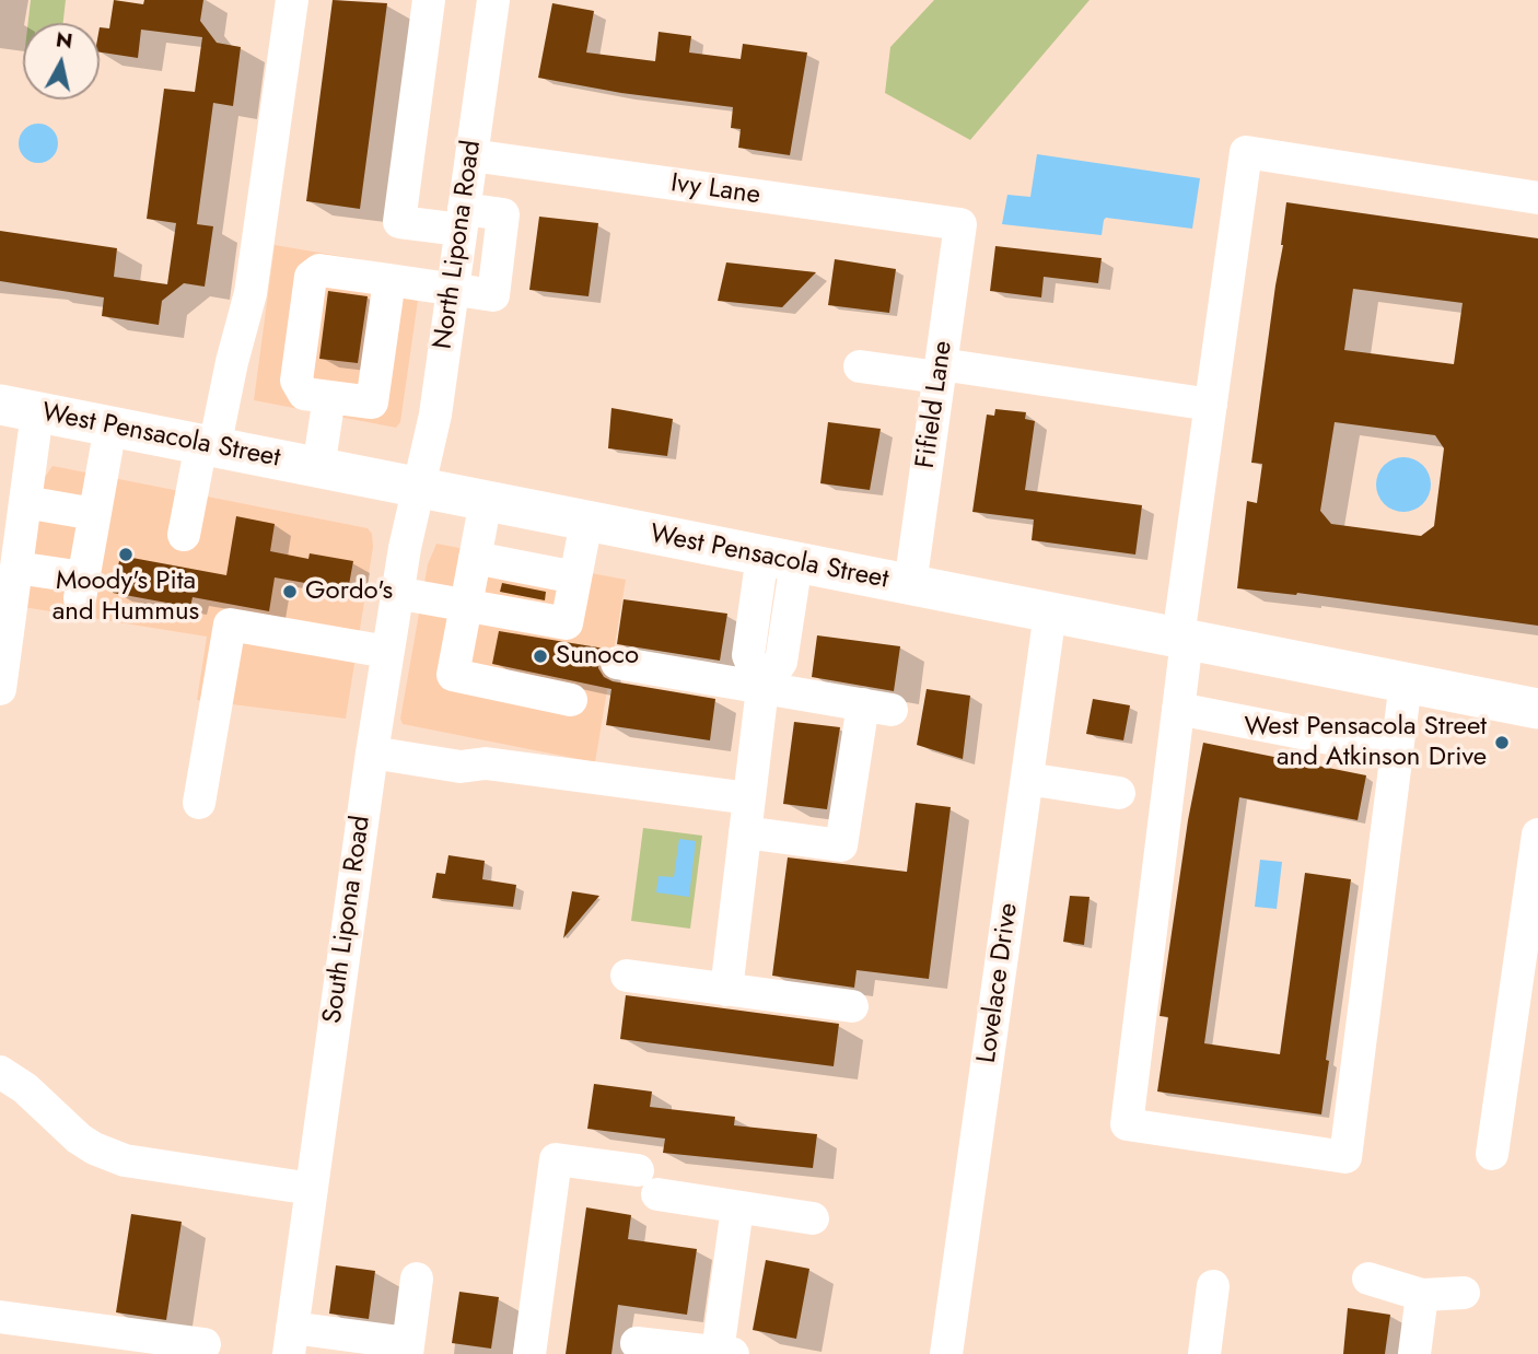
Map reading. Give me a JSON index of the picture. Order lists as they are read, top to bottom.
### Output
{
  "streets": {
    "main road": ["West Pensacola Street"],
    "street": [
      "Ivy Lane",
      "North Lipona Road",
      "Fifield Lane",
      "South Lipona Road",
      "Lovelace Drive"
    ]
  },
  "crossings": [
    ["Ivy Lane", "North Lipona Road"],
    ["Ivy Lane", "Fifield Lane"],
    ["North Lipona Road", "West Pensacola Street"],
    ["North Lipona Road", "South Lipona Road"],
    ["Fifield Lane", "West Pensacola Street"],
    ["West Pensacola Street", "South Lipona Road"],
    ["West Pensacola Street", "Lovelace Drive"]
  ],
  "places": [
    "Moody's Pita and Hummus",
    "Gordo's",
    "Sunoco",
    "West Pensacola Street and Atkinson Drive"
  ],
  "north": "top"
}
